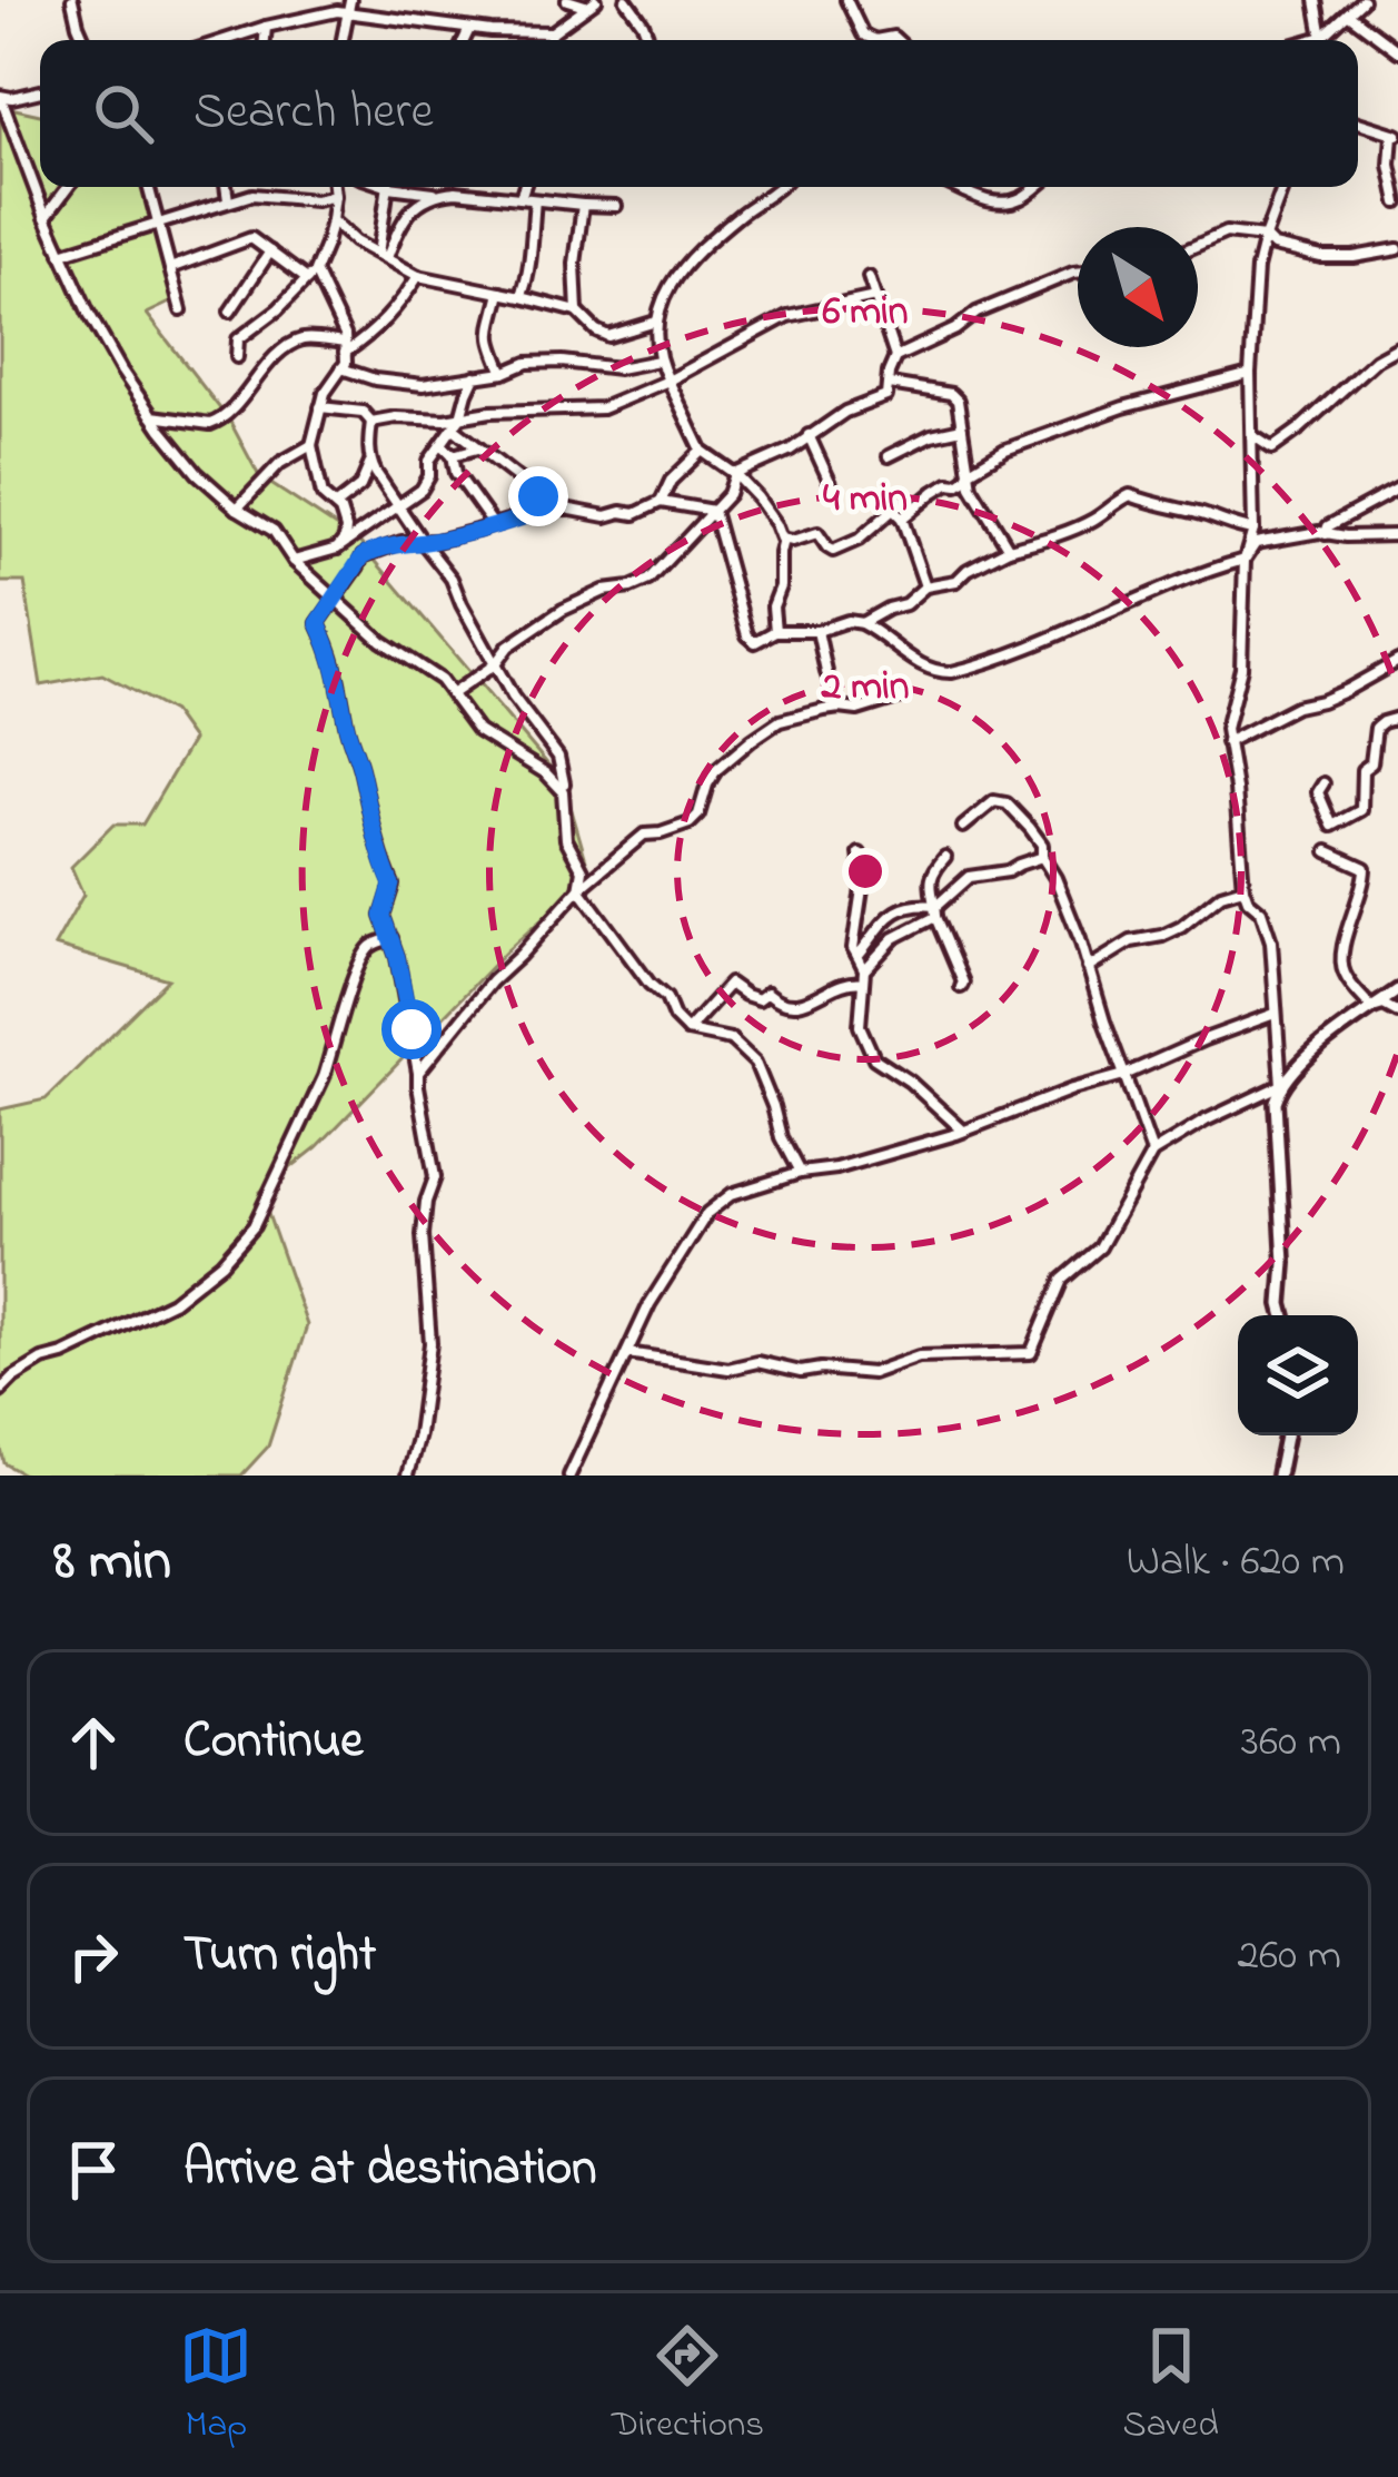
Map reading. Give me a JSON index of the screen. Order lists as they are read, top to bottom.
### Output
{
  "north": "bottom right",
  "page": {
    "search": "Search here",
    "heading": ["8 min", "Walk · 620 m"],
    "list": [
      ["Continue", "360 m"],
      ["Turn right", "260 m"],
      "Arrive at destination"
    ],
    "nav": ["Map", "Directions", "Saved"]
  },
  "rings": ["6 min", "4 min", "2 min"]
}
